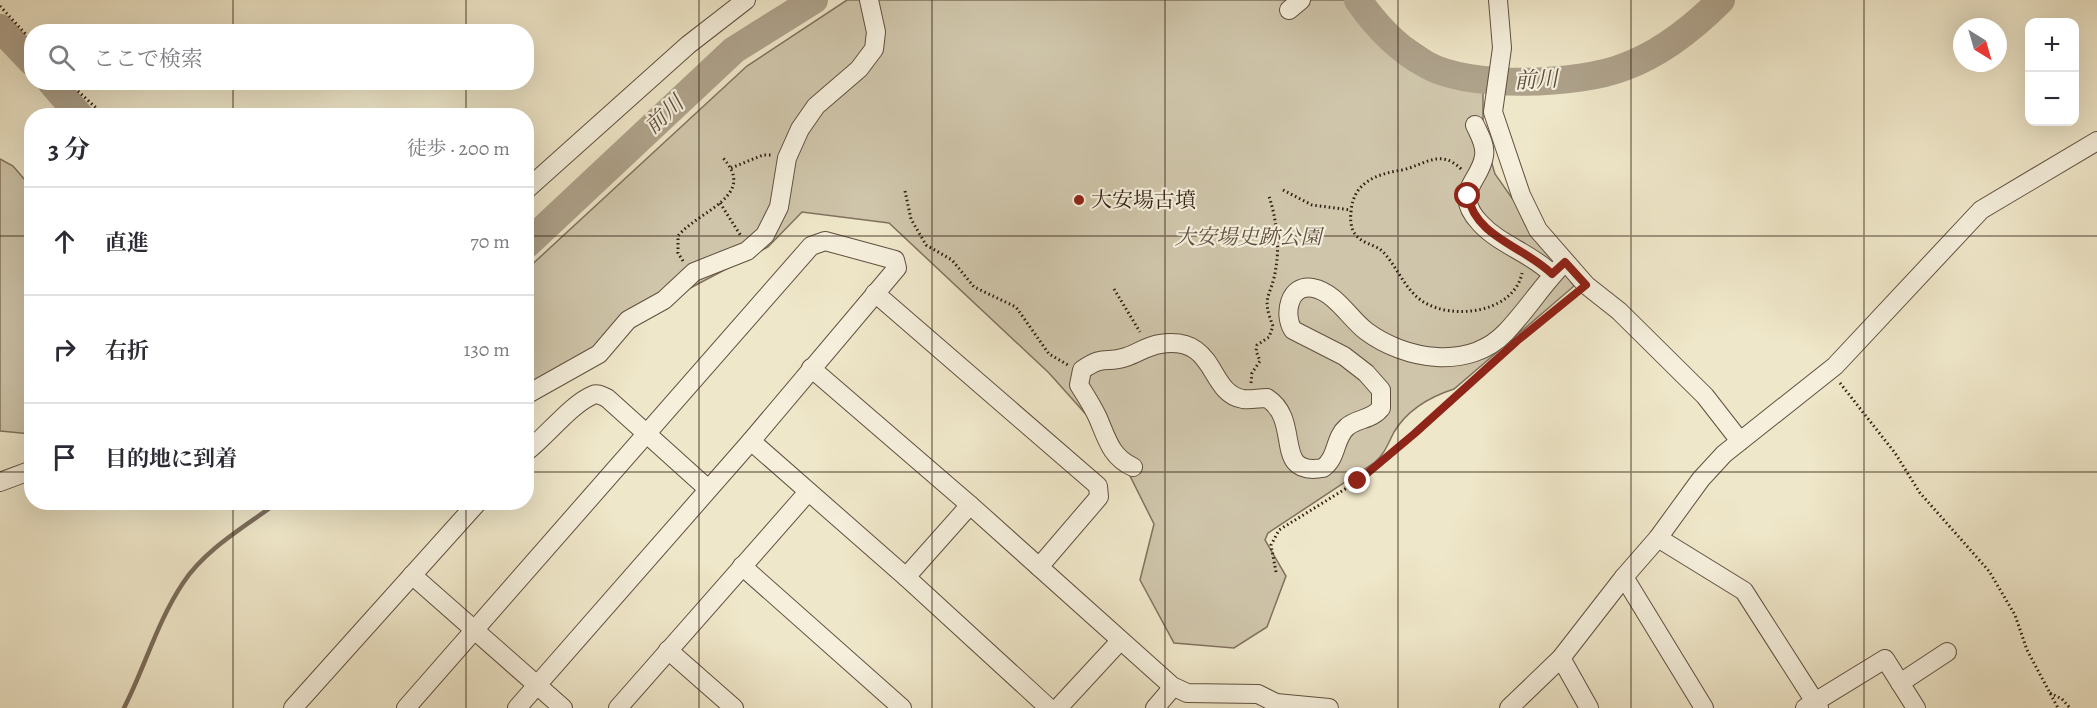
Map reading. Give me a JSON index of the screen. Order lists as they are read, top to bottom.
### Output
{
  "water": ["前川"],
  "parks": ["大安場史跡公園"],
  "places": ["大安場古墳"],
  "north": "bottom right",
  "page": {
    "map_buttons": ["+", "−"],
    "search": "ここで検索",
    "heading": ["3 分", "徒歩 · 200 m"],
    "list": [
      ["直進", "70 m"],
      ["右折", "130 m"],
      "目的地に到着"
    ]
  }
}
